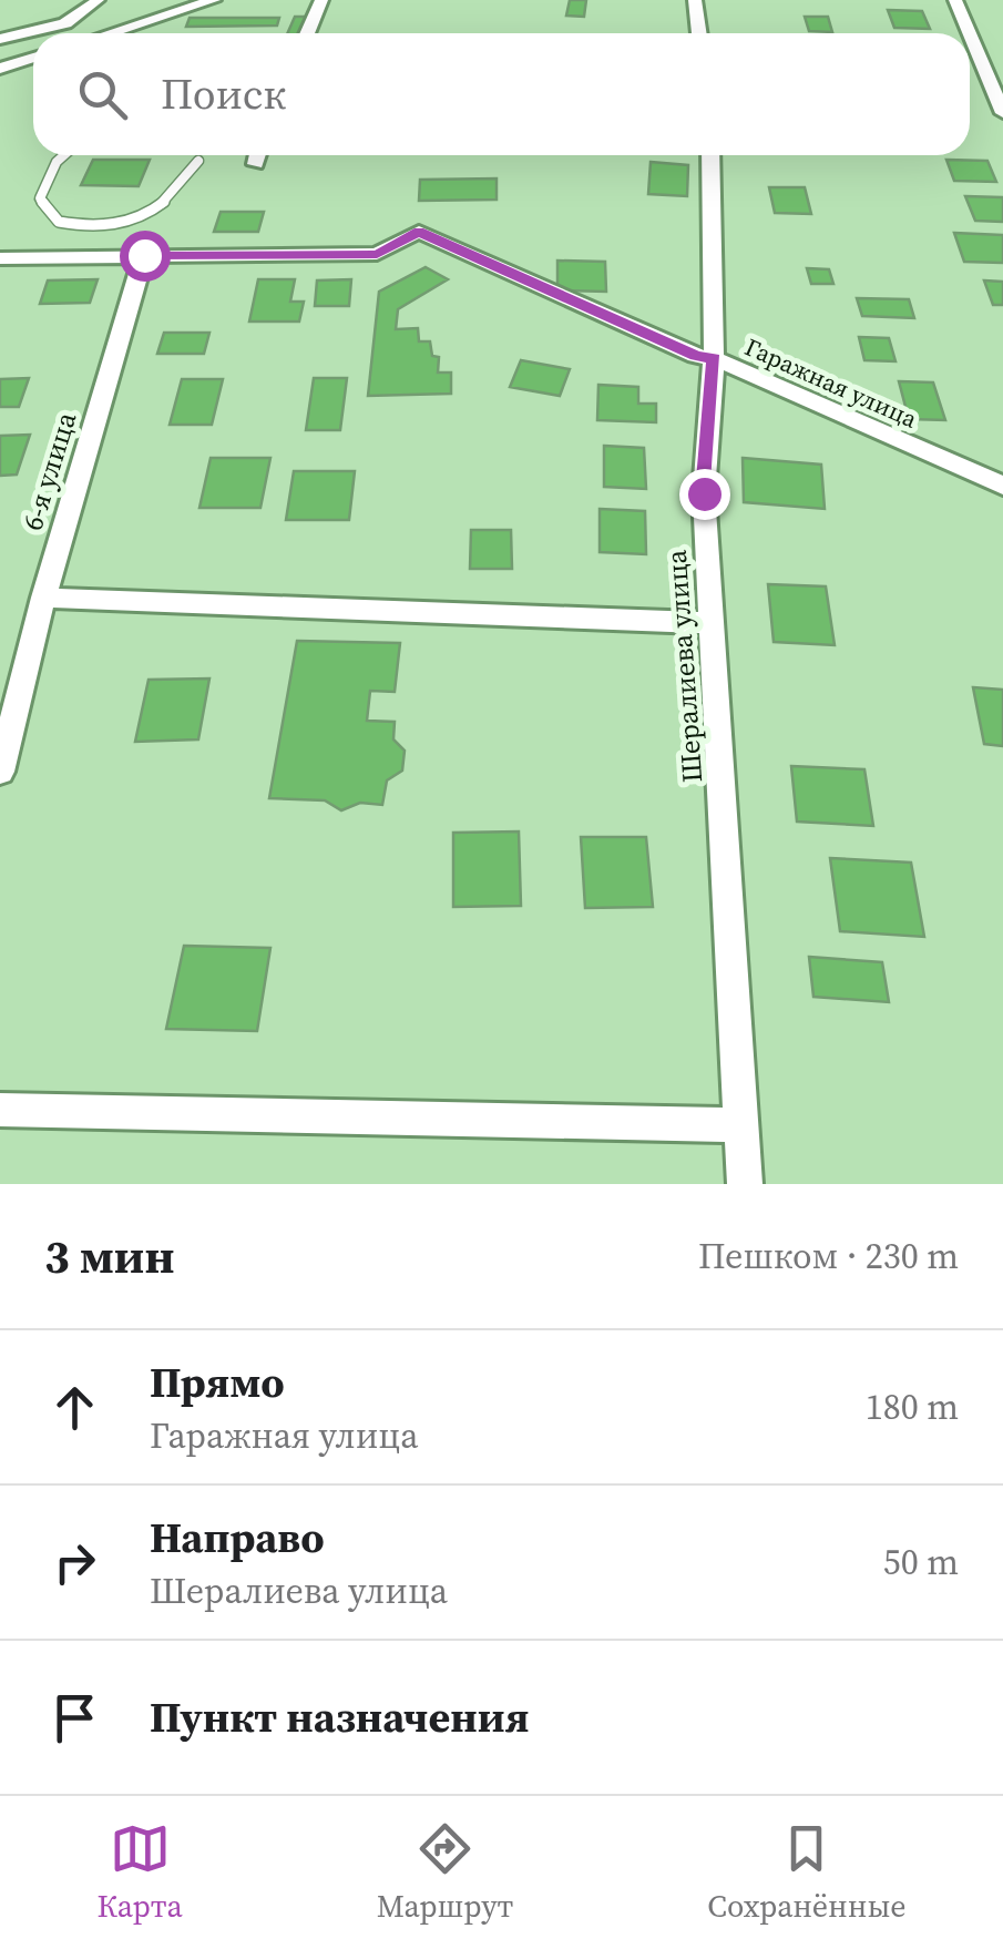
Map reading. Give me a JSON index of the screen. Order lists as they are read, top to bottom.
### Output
{
  "streets": {
    "street": ["Гаражная улица", "6-я улица", "Шералиева улица"]
  },
  "crossings": [
    ["Гаражная улица", "6-я улица"],
    ["Гаражная улица", "Шералиева улица"]
  ],
  "page": {
    "search": "Поиск",
    "heading": ["3 мин", "Пешком · 230 m"],
    "list": [
      ["Прямо", "Гаражная улица", "180 m"],
      ["Направо", "Шералиева улица", "50 m"],
      "Пункт назначения"
    ],
    "nav": ["Карта", "Маршрут", "Сохранённые"]
  }
}
